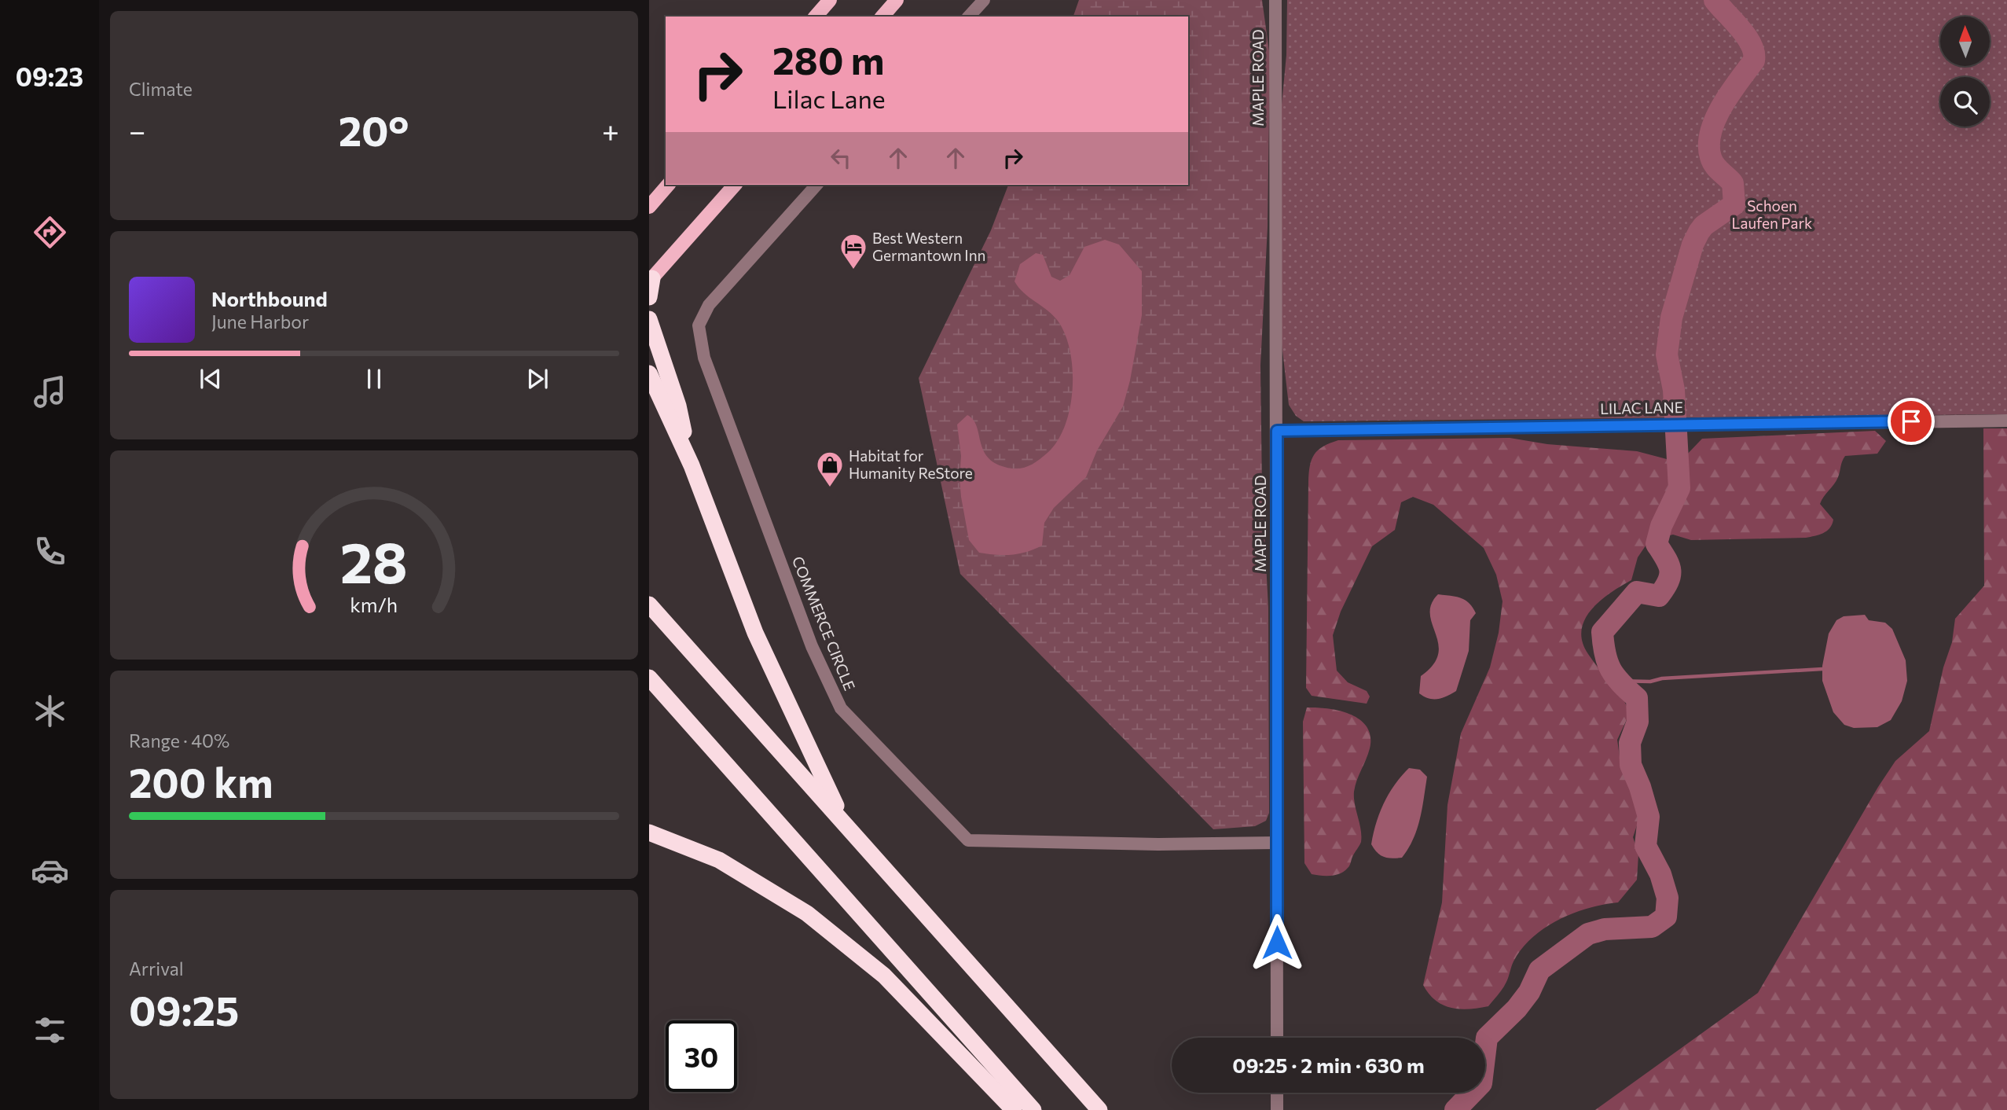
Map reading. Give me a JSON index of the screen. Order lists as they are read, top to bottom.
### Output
{
  "streets": {
    "street": ["MAPLE ROAD", "LILAC LANE", "COMMERCE CIRCLE"]
  },
  "crossings": [
    ["MAPLE ROAD", "LILAC LANE"],
    ["MAPLE ROAD", "COMMERCE CIRCLE"]
  ],
  "parks": ["Schoen Laufen Park"],
  "places": {
    "hotel": ["Best Western Germantown Inn"],
    "shop": ["Habitat for Humanity ReStore"]
  },
  "north": "top",
  "page": {
    "tabs": "09:23",
    "tile": [
      "Climate",
      ["Range · 40%", "200 km"],
      ["Arrival", "09:25"]
    ],
    "turn": ["280 m", "Lilac Lane"],
    "heat": ["−", "20°", "+"],
    "song": ["Northbound", "June Harbor"],
    "limit": "30",
    "trip": "09:25 · 2 min · 630 m",
    "gauge": ["28", "km/h"]
  }
}
